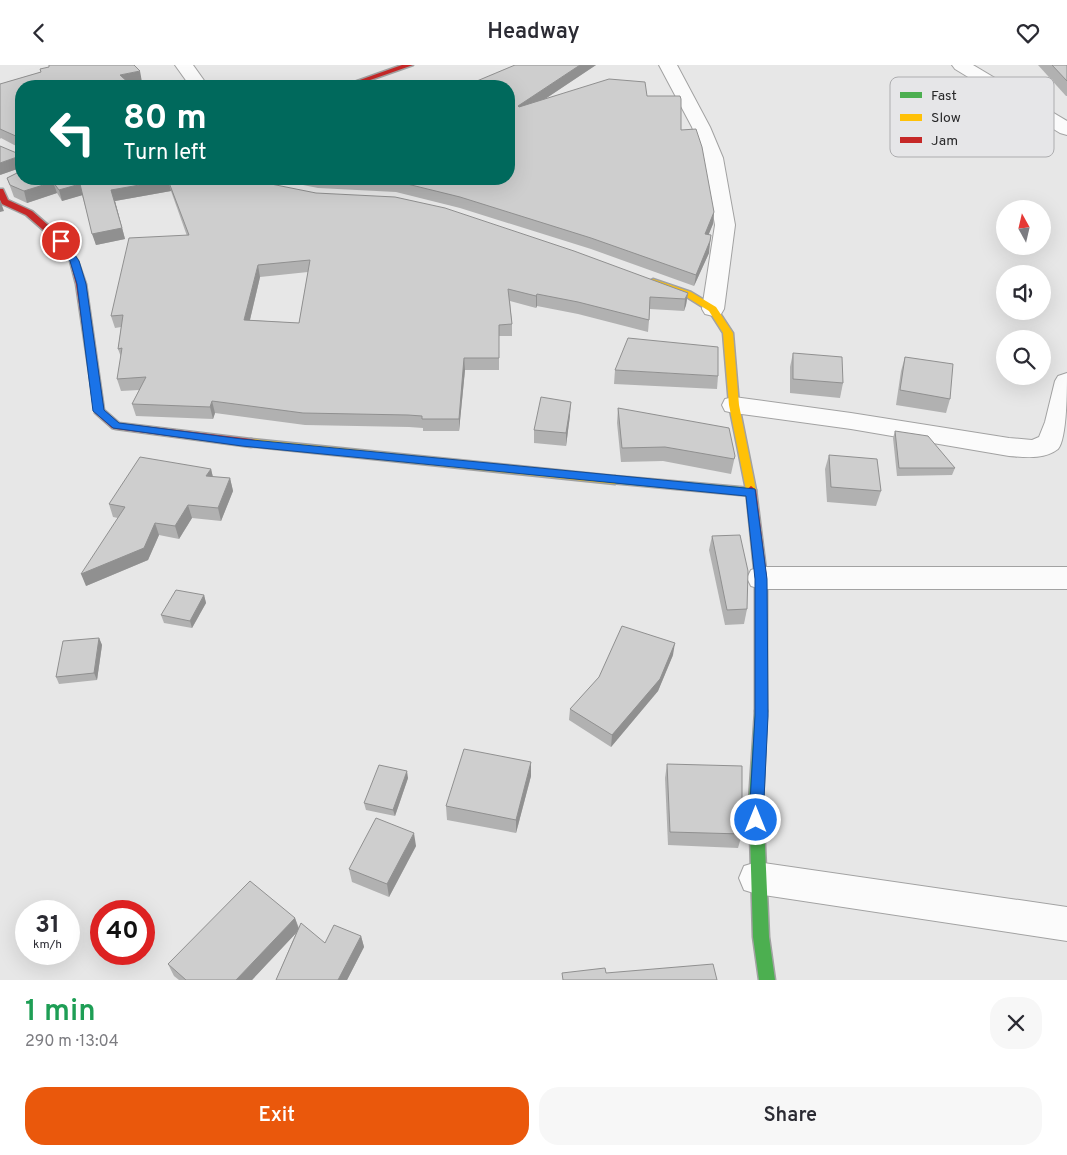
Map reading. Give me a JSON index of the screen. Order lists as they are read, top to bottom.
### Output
{
  "legend": ["Fast", "Slow", "Jam"],
  "north": "top",
  "page": {
    "header": "Headway",
    "turn": ["80 m", "Turn left"],
    "speed": "31 km/h",
    "limit": "40",
    "heading": ["1 min", "290 m · 13:04"],
    "buttons": ["Exit", "Share"]
  }
}
